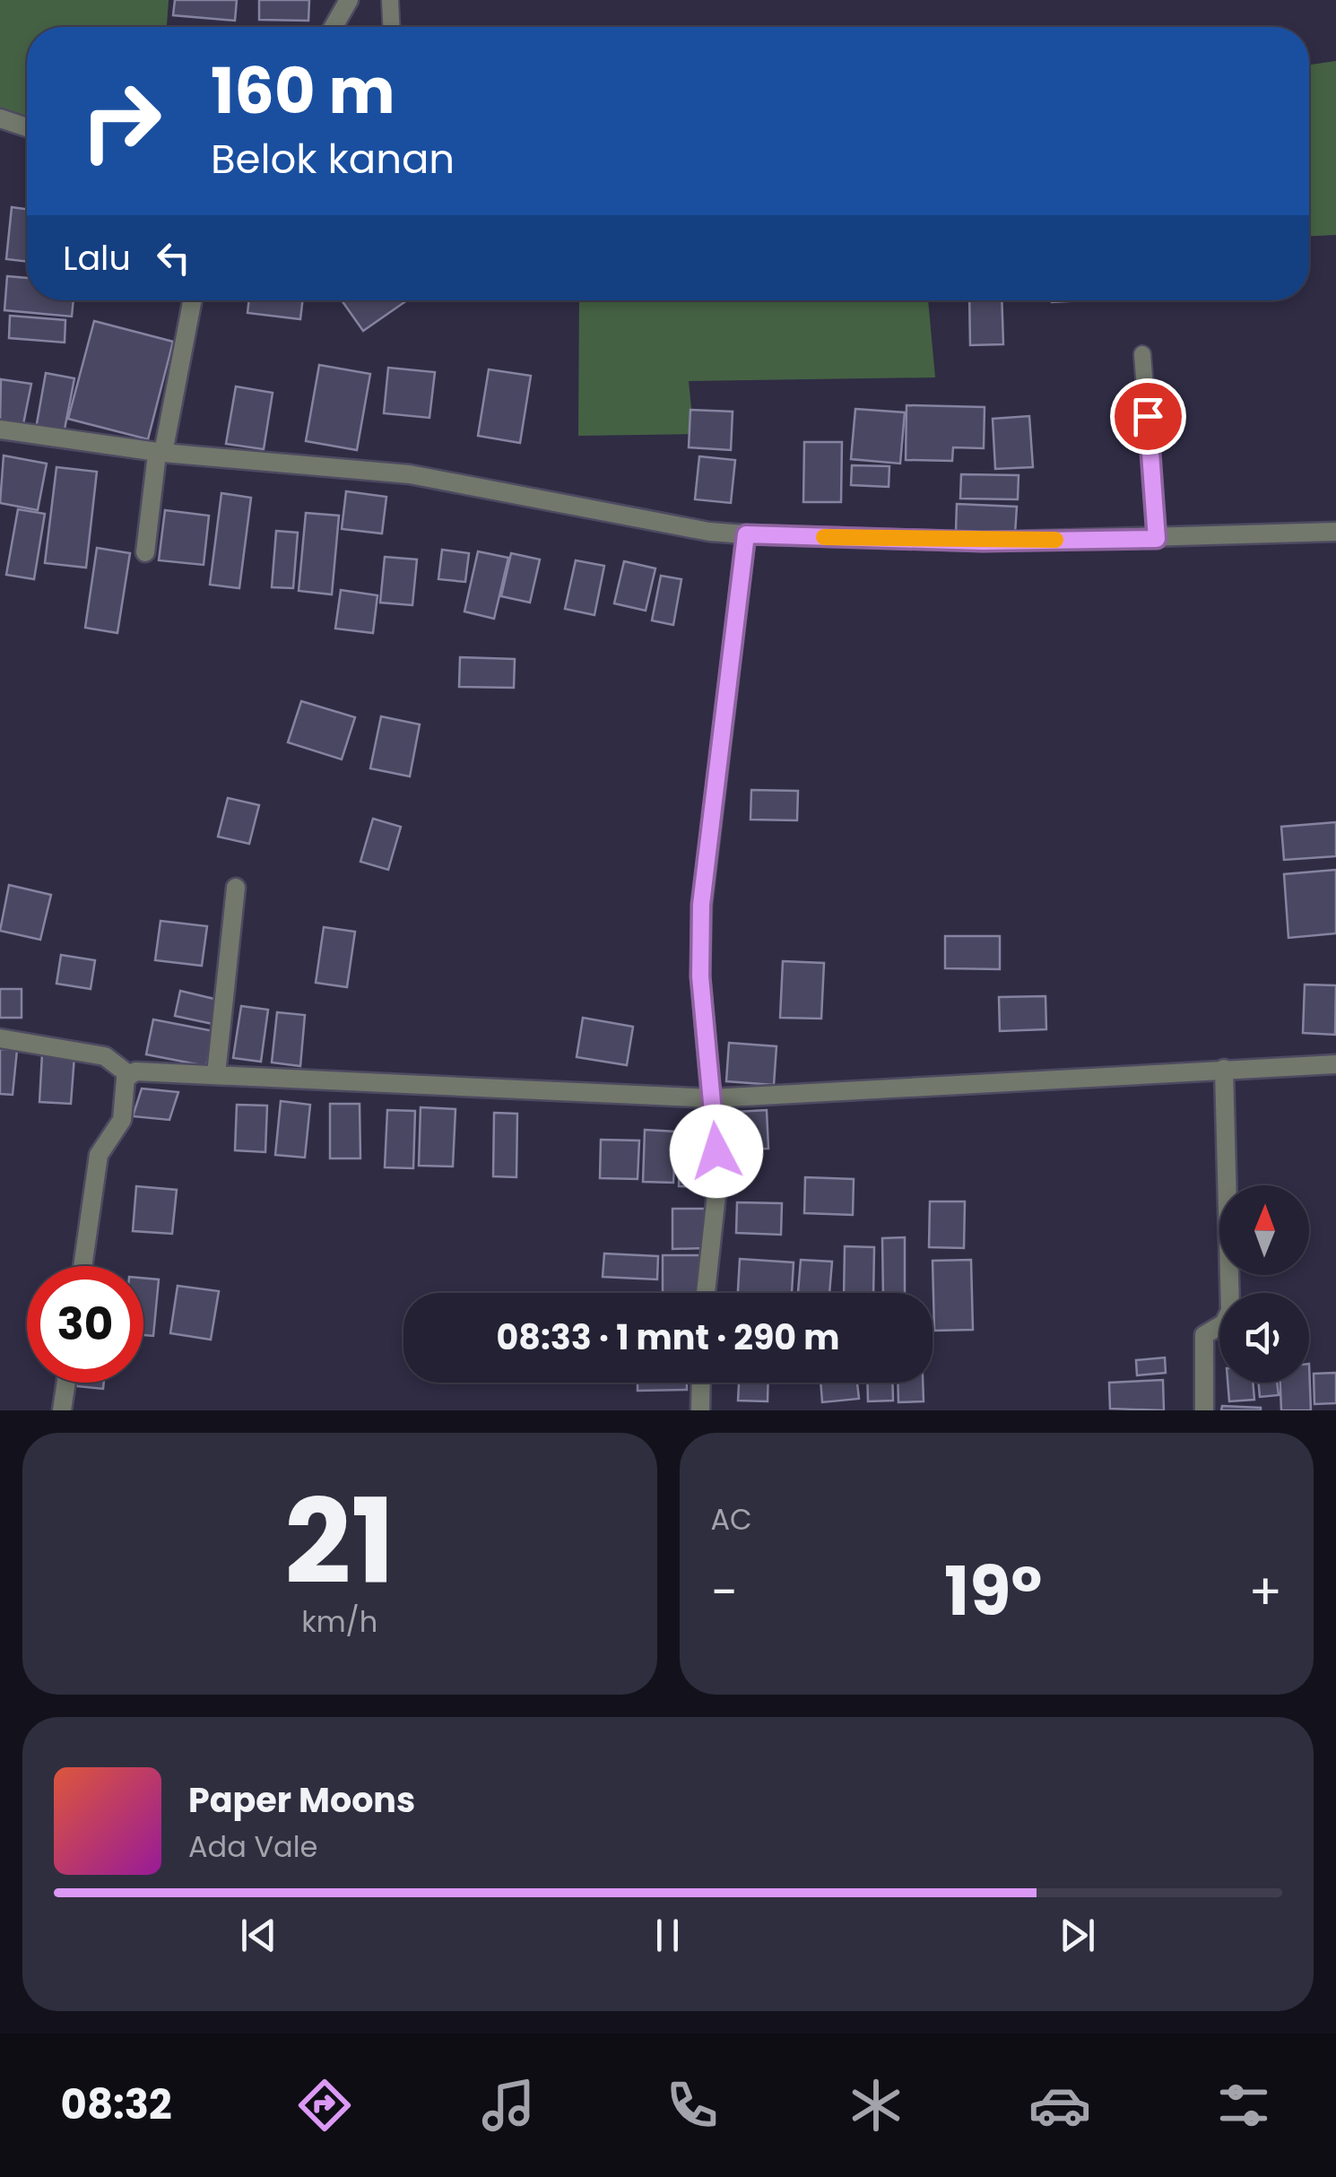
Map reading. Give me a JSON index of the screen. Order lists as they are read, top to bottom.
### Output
{
  "north": "top",
  "page": {
    "turn": ["160 m", "Belok kanan"],
    "then": "Lalu",
    "limit": "30",
    "trip": "08:33 · 1 mnt · 290 m",
    "tile": [
      ["21", "km/h"],
      "AC"
    ],
    "heat": ["−", "19°", "+"],
    "song": ["Paper Moons", "Ada Vale"],
    "tabs": "08:32"
  }
}
